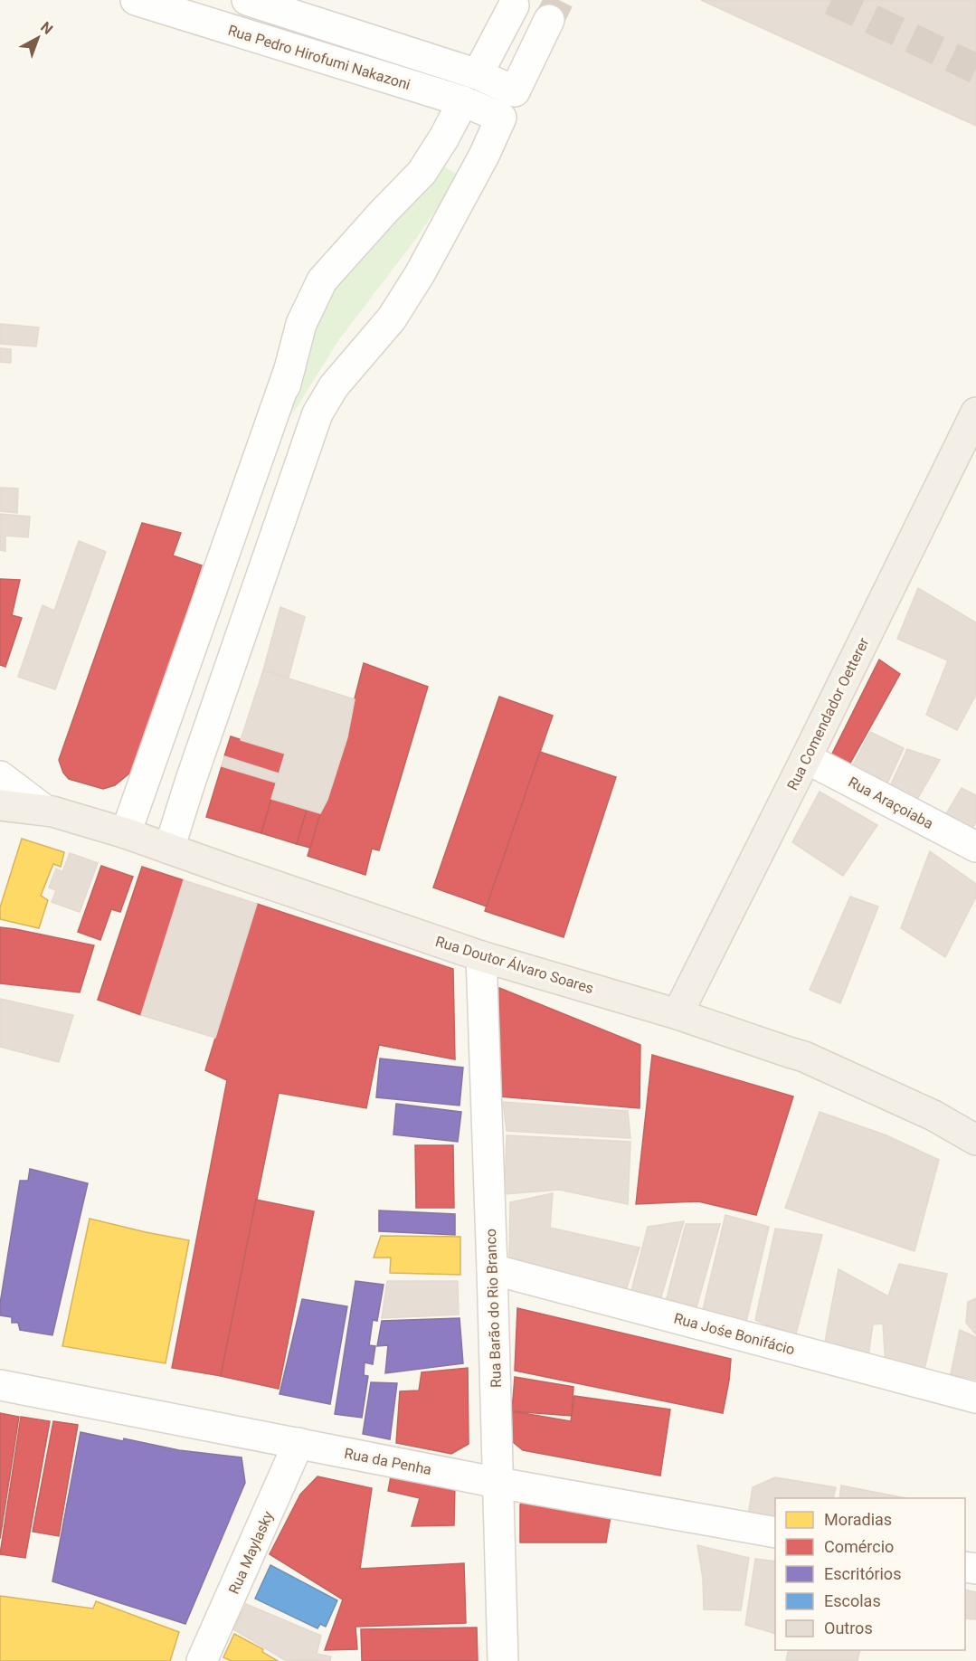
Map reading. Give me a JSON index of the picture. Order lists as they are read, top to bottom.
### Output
{
  "streets": {
    "main road": ["Rua Comendador Oetterer", "Rua Doutor Álvaro Soares"],
    "street": [
      "Rua Pedro Hirofumi Nakazoni",
      "Rua Araçoiaba",
      "Rua Barão do Rio Branco",
      "Rua Jośe Bonifácio",
      "Rua da Penha",
      "Rua Maylasky"
    ]
  },
  "crossings": [
    ["Rua Comendador Oetterer", "Rua Araçoiaba"],
    ["Rua Comendador Oetterer", "Rua Doutor Álvaro Soares"],
    ["Rua Doutor Álvaro Soares", "Rua Barão do Rio Branco"],
    ["Rua Barão do Rio Branco", "Rua Jośe Bonifácio"],
    ["Rua Barão do Rio Branco", "Rua da Penha"],
    ["Rua da Penha", "Rua Maylasky"]
  ],
  "legend": [
    "Moradias",
    "Comércio",
    "Escritórios",
    "Escolas",
    "Outros"
  ],
  "north": "top right"
}
